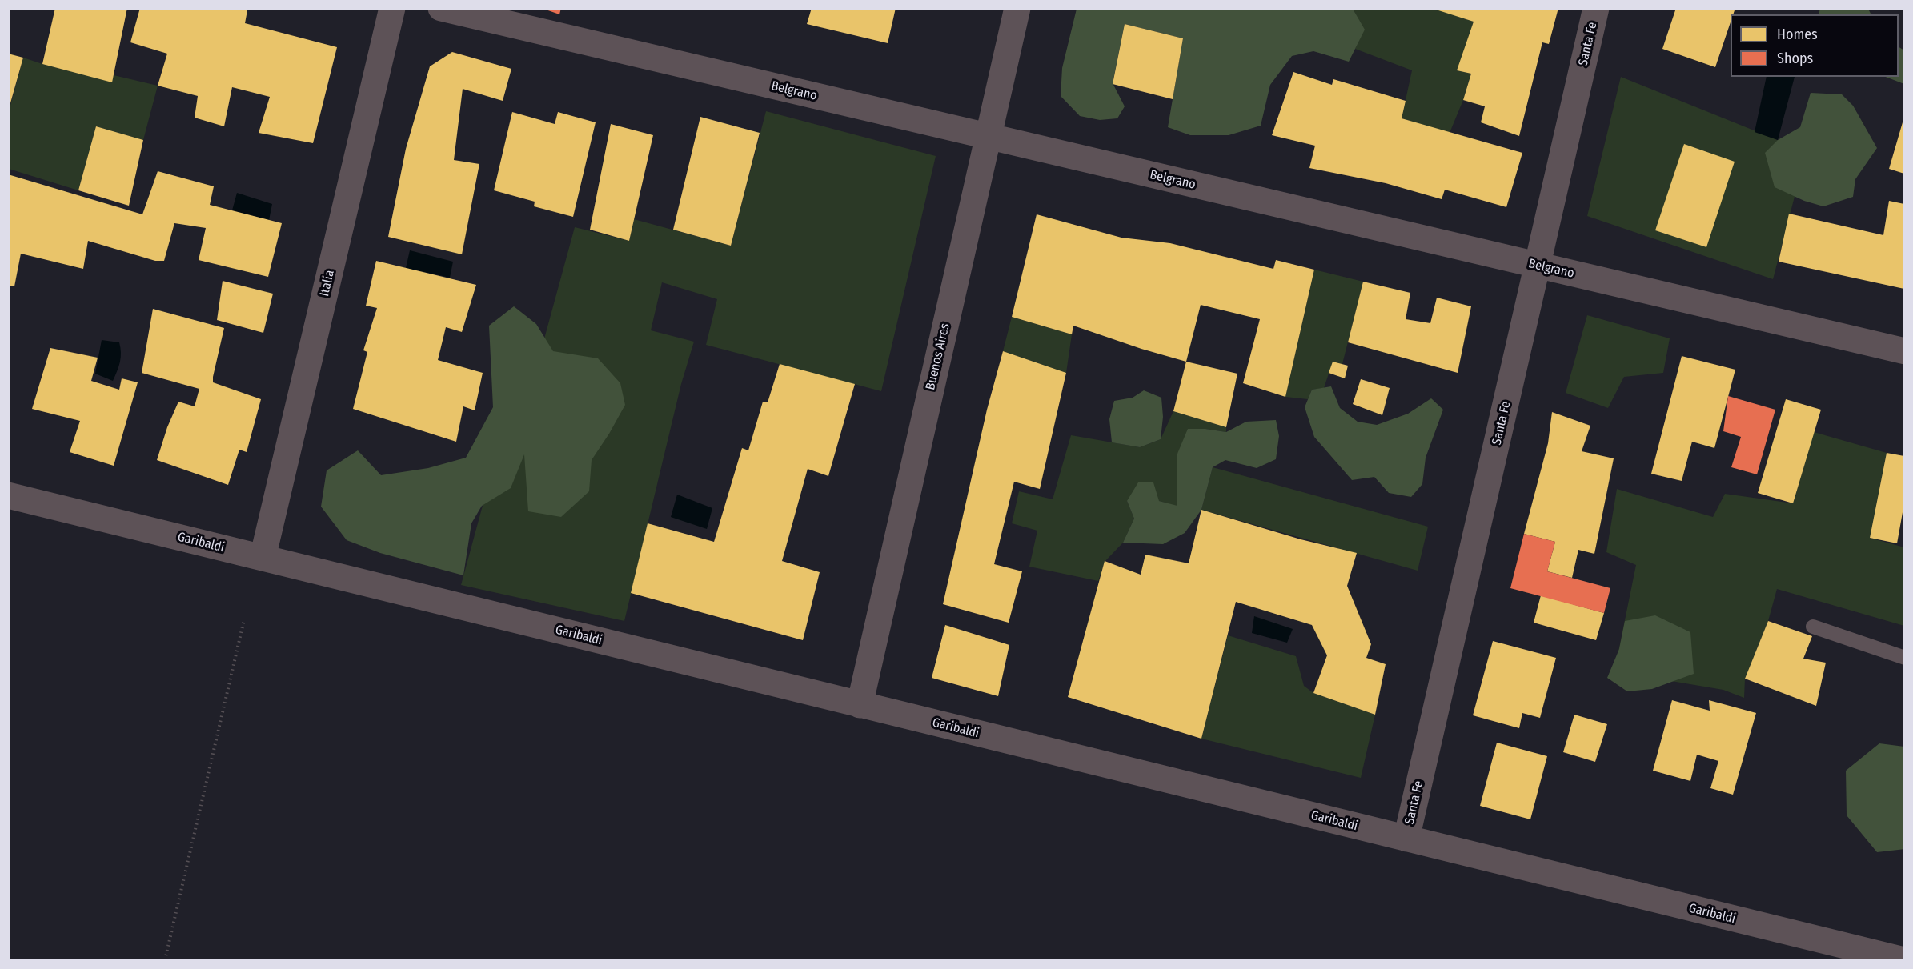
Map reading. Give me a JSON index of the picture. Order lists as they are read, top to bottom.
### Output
{
  "streets": {
    "street": [
      "Santa Fe",
      "Belgrano",
      "Italia",
      "Buenos Aires",
      "Garibaldi"
    ]
  },
  "crossings": [
    ["Santa Fe", "Belgrano"],
    ["Santa Fe", "Garibaldi"],
    ["Belgrano", "Buenos Aires"],
    ["Italia", "Garibaldi"],
    ["Buenos Aires", "Garibaldi"]
  ],
  "legend": ["Homes", "Shops"]
}
